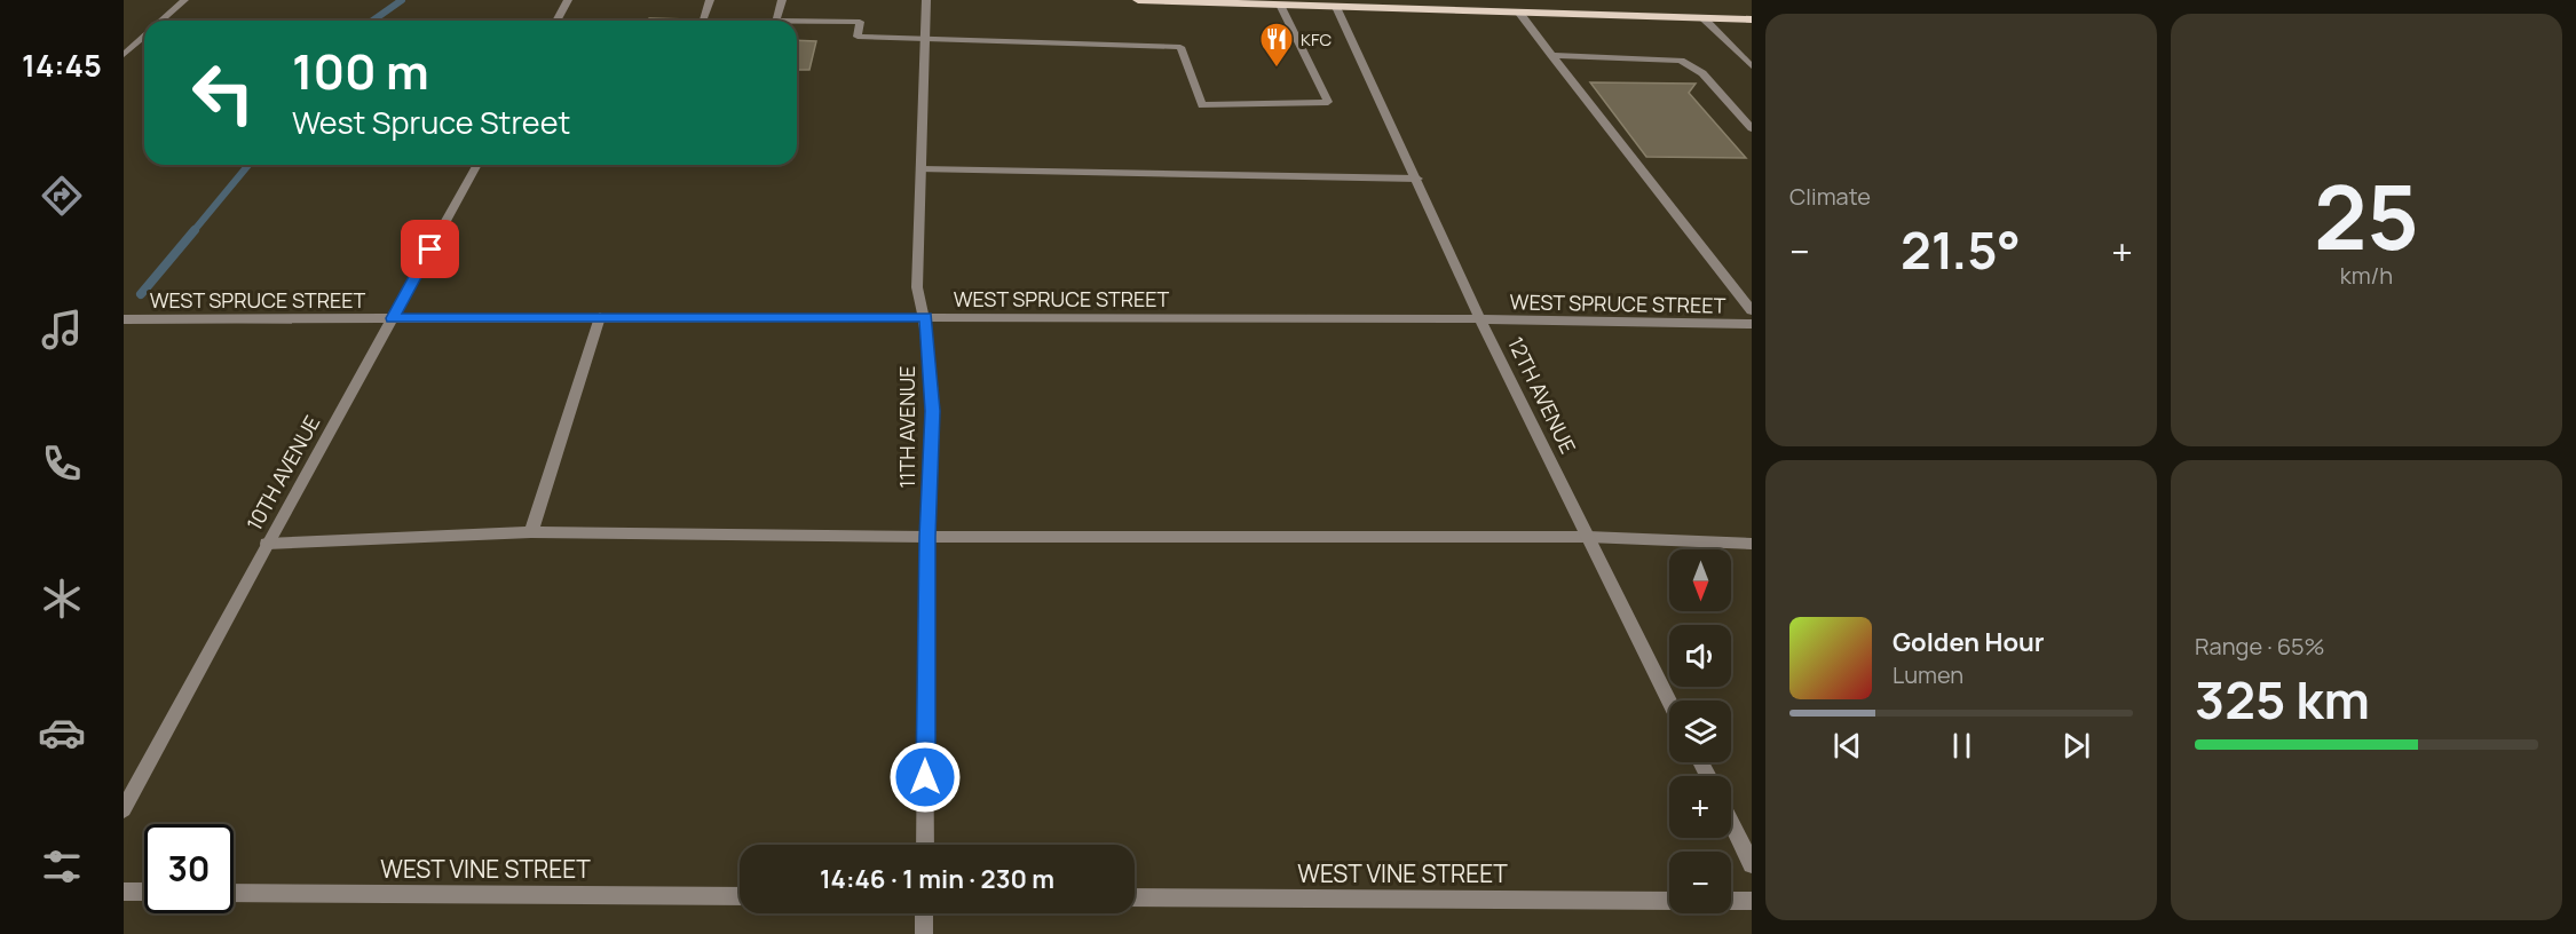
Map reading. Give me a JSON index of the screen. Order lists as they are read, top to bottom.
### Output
{
  "streets": {
    "street": [
      "WEST SPRUCE STREET",
      "12TH AVENUE",
      "11TH AVENUE",
      "10TH AVENUE",
      "WEST VINE STREET"
    ]
  },
  "crossings": [
    ["WEST SPRUCE STREET", "12TH AVENUE"],
    ["WEST SPRUCE STREET", "11TH AVENUE"],
    ["WEST SPRUCE STREET", "10TH AVENUE"]
  ],
  "places": {
    "restaurant": ["KFC"]
  },
  "north": "bottom",
  "page": {
    "tabs": "14:45",
    "tile": [
      "Climate",
      ["25", "km/h"],
      ["Range · 65%", "325 km"]
    ],
    "turn": ["100 m", "West Spruce Street"],
    "heat": ["−", "21.5°", "+"],
    "map_buttons": ["+", "−"],
    "song": ["Golden Hour", "Lumen"],
    "limit": "30",
    "trip": "14:46 · 1 min · 230 m"
  }
}
